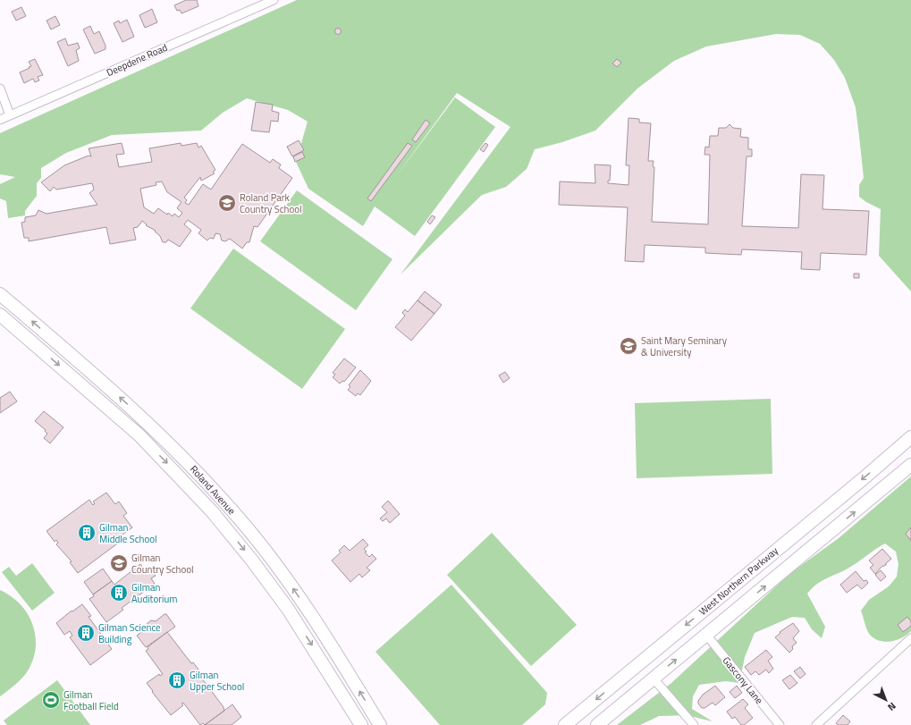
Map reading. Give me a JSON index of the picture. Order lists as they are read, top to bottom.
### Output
{
  "streets": {
    "main road": ["Roland Avenue", "West Northern Parkway"],
    "street": ["Deepdene Road", "Gascony Lane"]
  },
  "crossings": [
    ["West Northern Parkway", "Gascony Lane"]
  ],
  "places": {
    "school or university": ["Roland Park Country School", "Saint Mary Seminary & University", "Gilman Country School"],
    "building": [
      "Gilman Middle School",
      "Gilman Auditorium",
      "Gilman Science Building",
      "Gilman Upper School"
    ],
    "sports": ["Gilman Football Field"]
  },
  "north": "bottom right"
}
